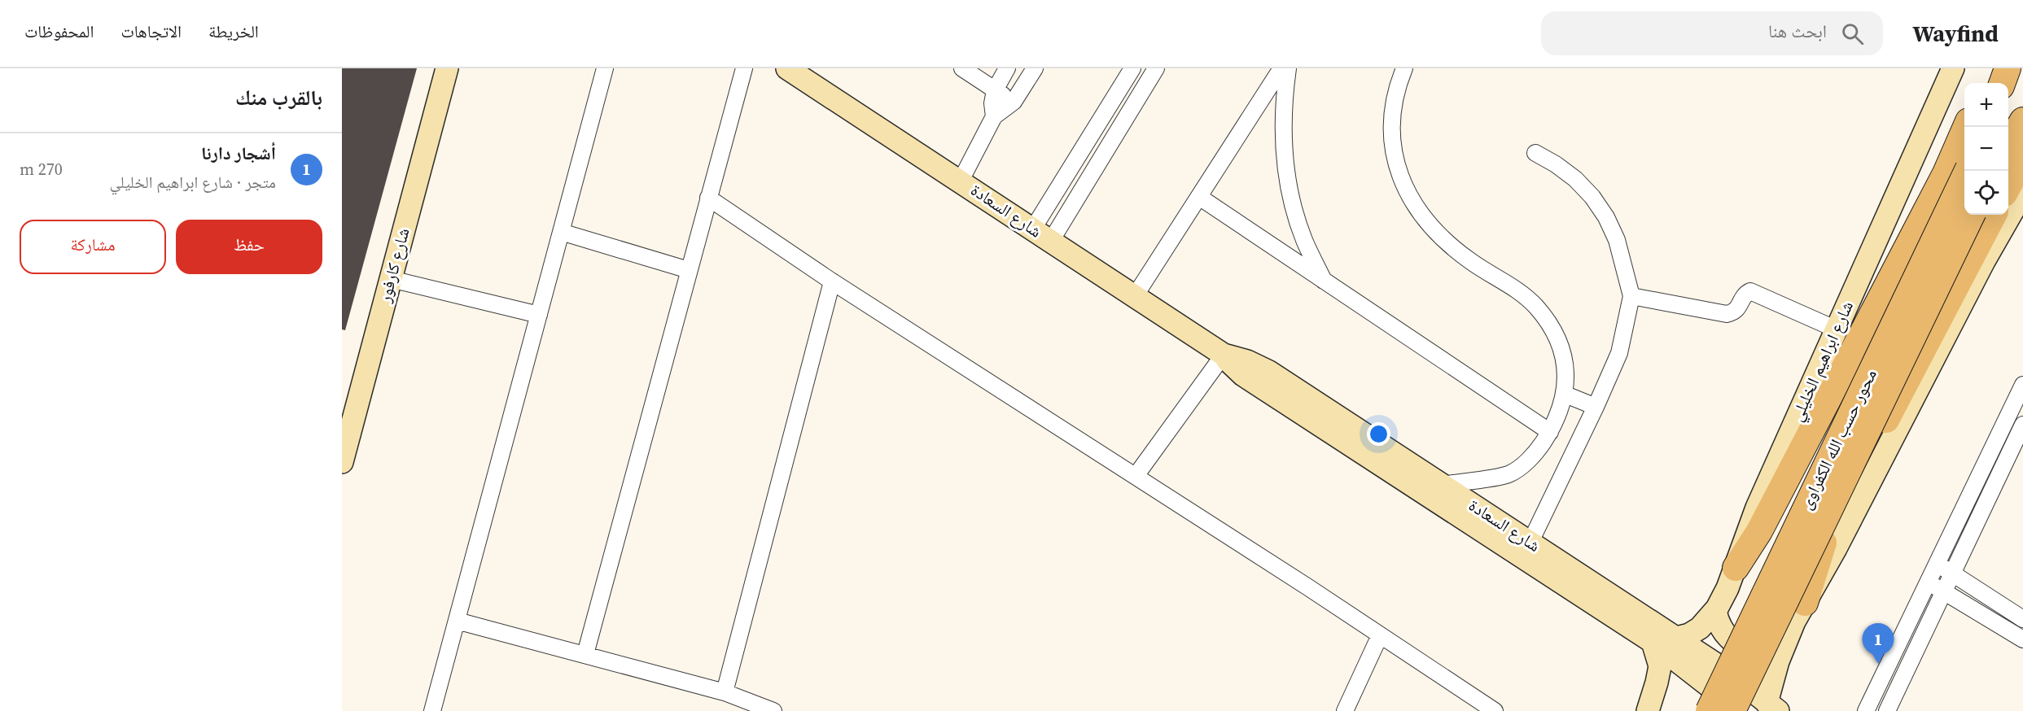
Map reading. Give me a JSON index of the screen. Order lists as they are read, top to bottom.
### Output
{
  "streets": {
    "main road": ["محور حسب الله الكفراوى"],
    "street": ["شارع السعادة", "شارع كارفور", "شارع ابراهيم الخليلي"]
  },
  "crossings": [
    ["شارع السعادة", "شارع ابراهيم الخليلي"]
  ],
  "page": {
    "header": "Wayfind",
    "search": "ابحث هنا",
    "nav": ["الخريطة", "الاتجاهات", "المحفوظات"],
    "heading": "بالقرب منك",
    "map_buttons": ["+", "−"],
    "list": [
      {
        "mark": "1",
        "name": "أشجار دارنا",
        "note": "متجر · شارع ابراهيم الخليلي",
        "value": "270 m"
      }
    ],
    "buttons": ["حفظ", "مشاركة"],
    "pins": "1"
  }
}
